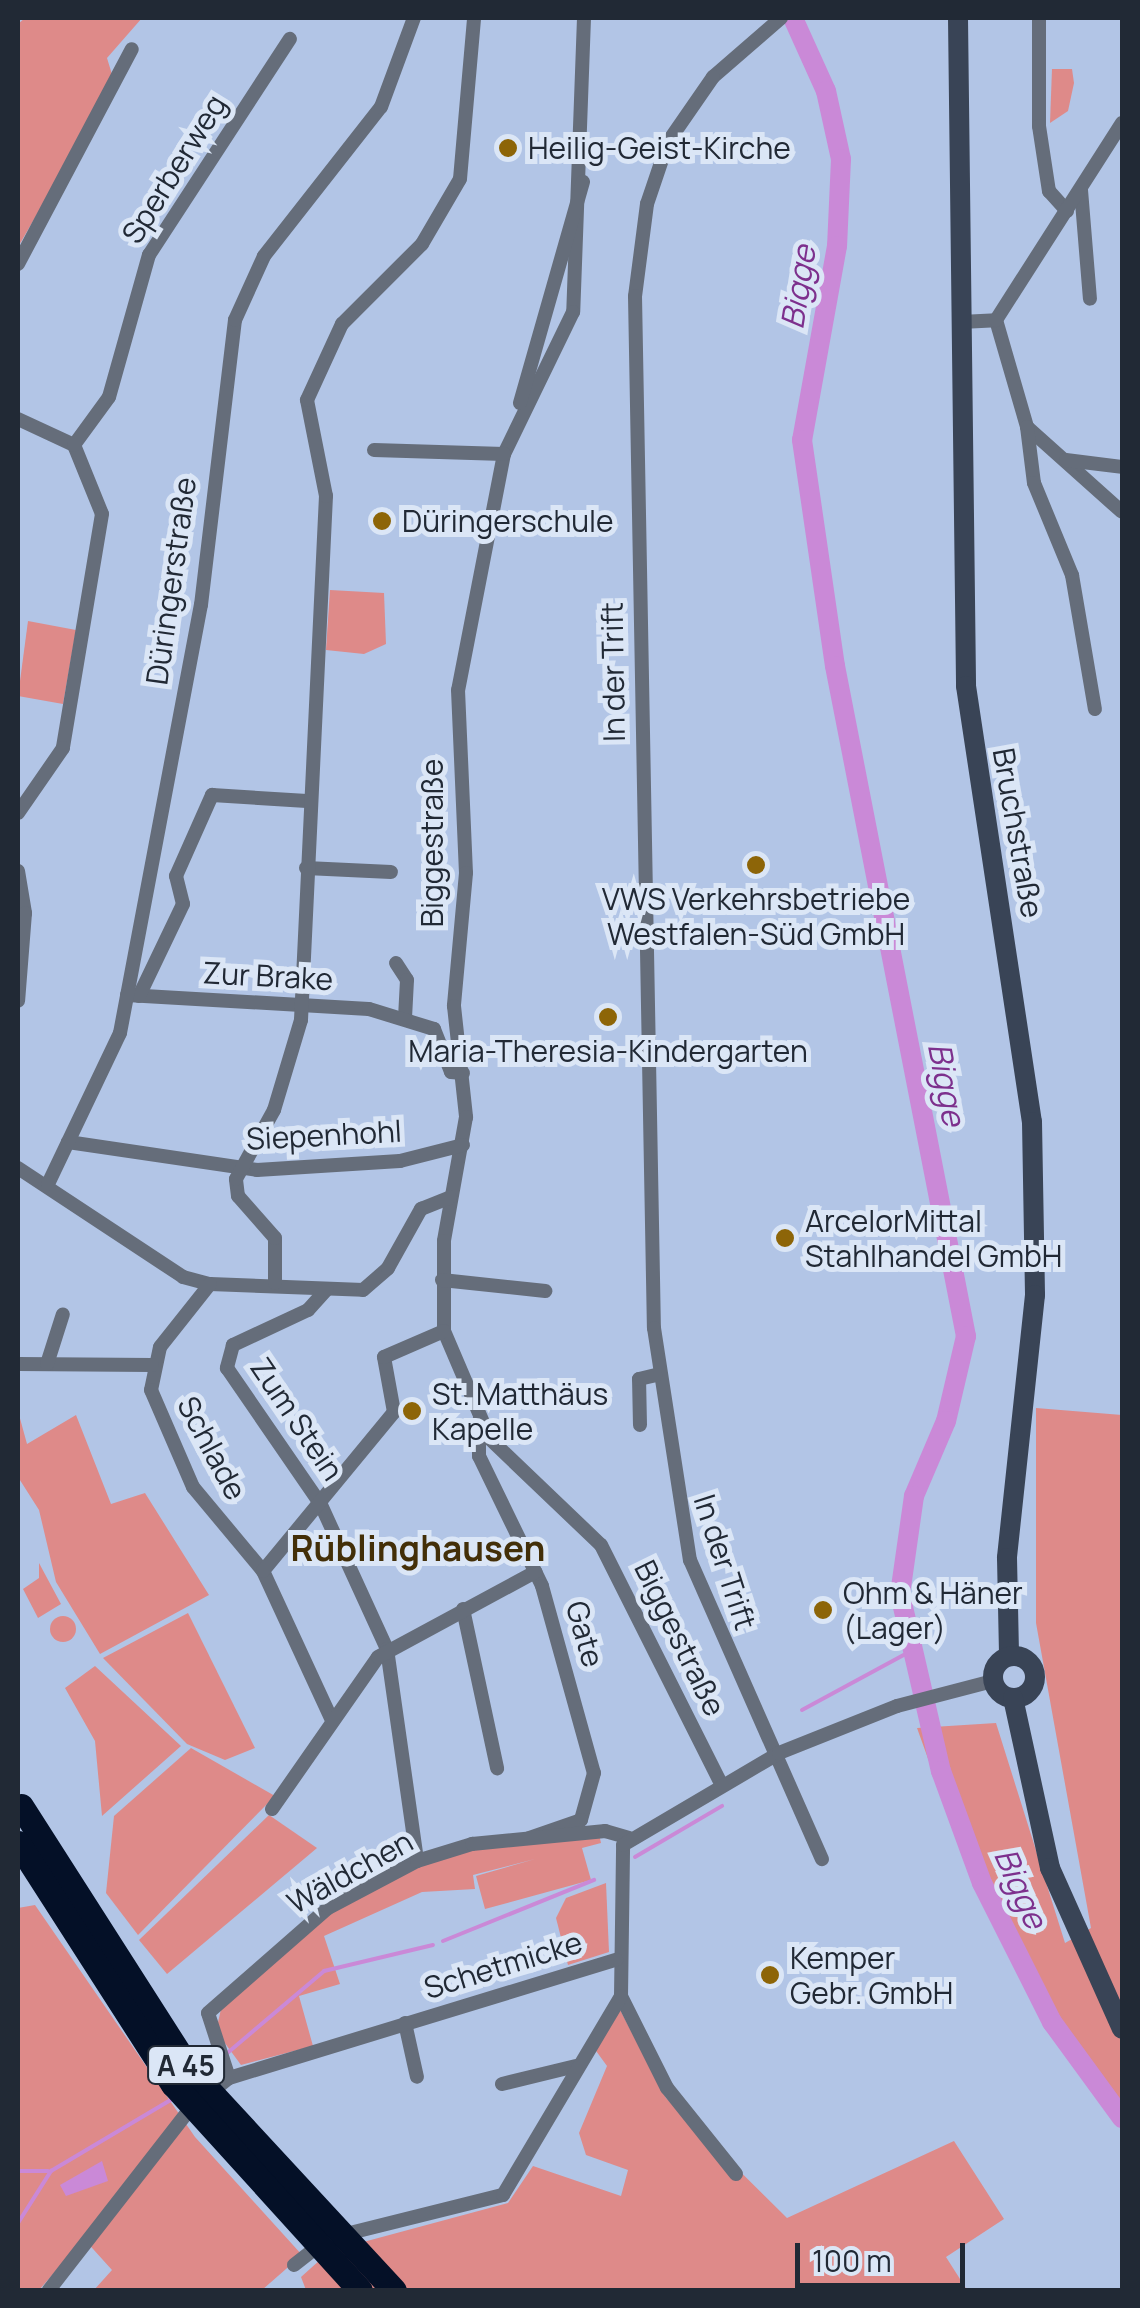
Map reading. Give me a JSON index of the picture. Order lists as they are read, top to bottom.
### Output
{
  "streets": {
    "highway": ["A 45"],
    "main road": ["Bruchstraße"],
    "street": [
      "Sperberweg",
      "Düringerstraße",
      "In der Trift",
      "Biggestraße",
      "Zur Brake",
      "Siepenhohl",
      "Zum Stein",
      "Schlade",
      "Gate",
      "Wäldchen",
      "Schetmicke"
    ]
  },
  "crossings": [
    ["Düringerstraße", "Zur Brake"],
    ["Düringerstraße", "Siepenhohl"],
    ["Biggestraße", "Zur Brake"],
    ["Biggestraße", "Siepenhohl"],
    ["Biggestraße", "Gate"],
    ["Zum Stein", "Wäldchen"],
    ["Gate", "Wäldchen"],
    ["Wäldchen", "Schetmicke"]
  ],
  "districts": ["Rüblinghausen"],
  "water": ["Bigge"],
  "places": [
    "Heilig-Geist-Kirche",
    "Düringerschule",
    "VWS Verkehrsbetriebe Westfalen-Süd GmbH",
    "Maria-Theresia-Kindergarten",
    "ArcelorMittal Stahlhandel GmbH",
    "St. Matthäus Kapelle",
    "Ohm & Häner (Lager)",
    "Kemper Gebr. GmbH"
  ],
  "scale_bar": "100 m"
}
